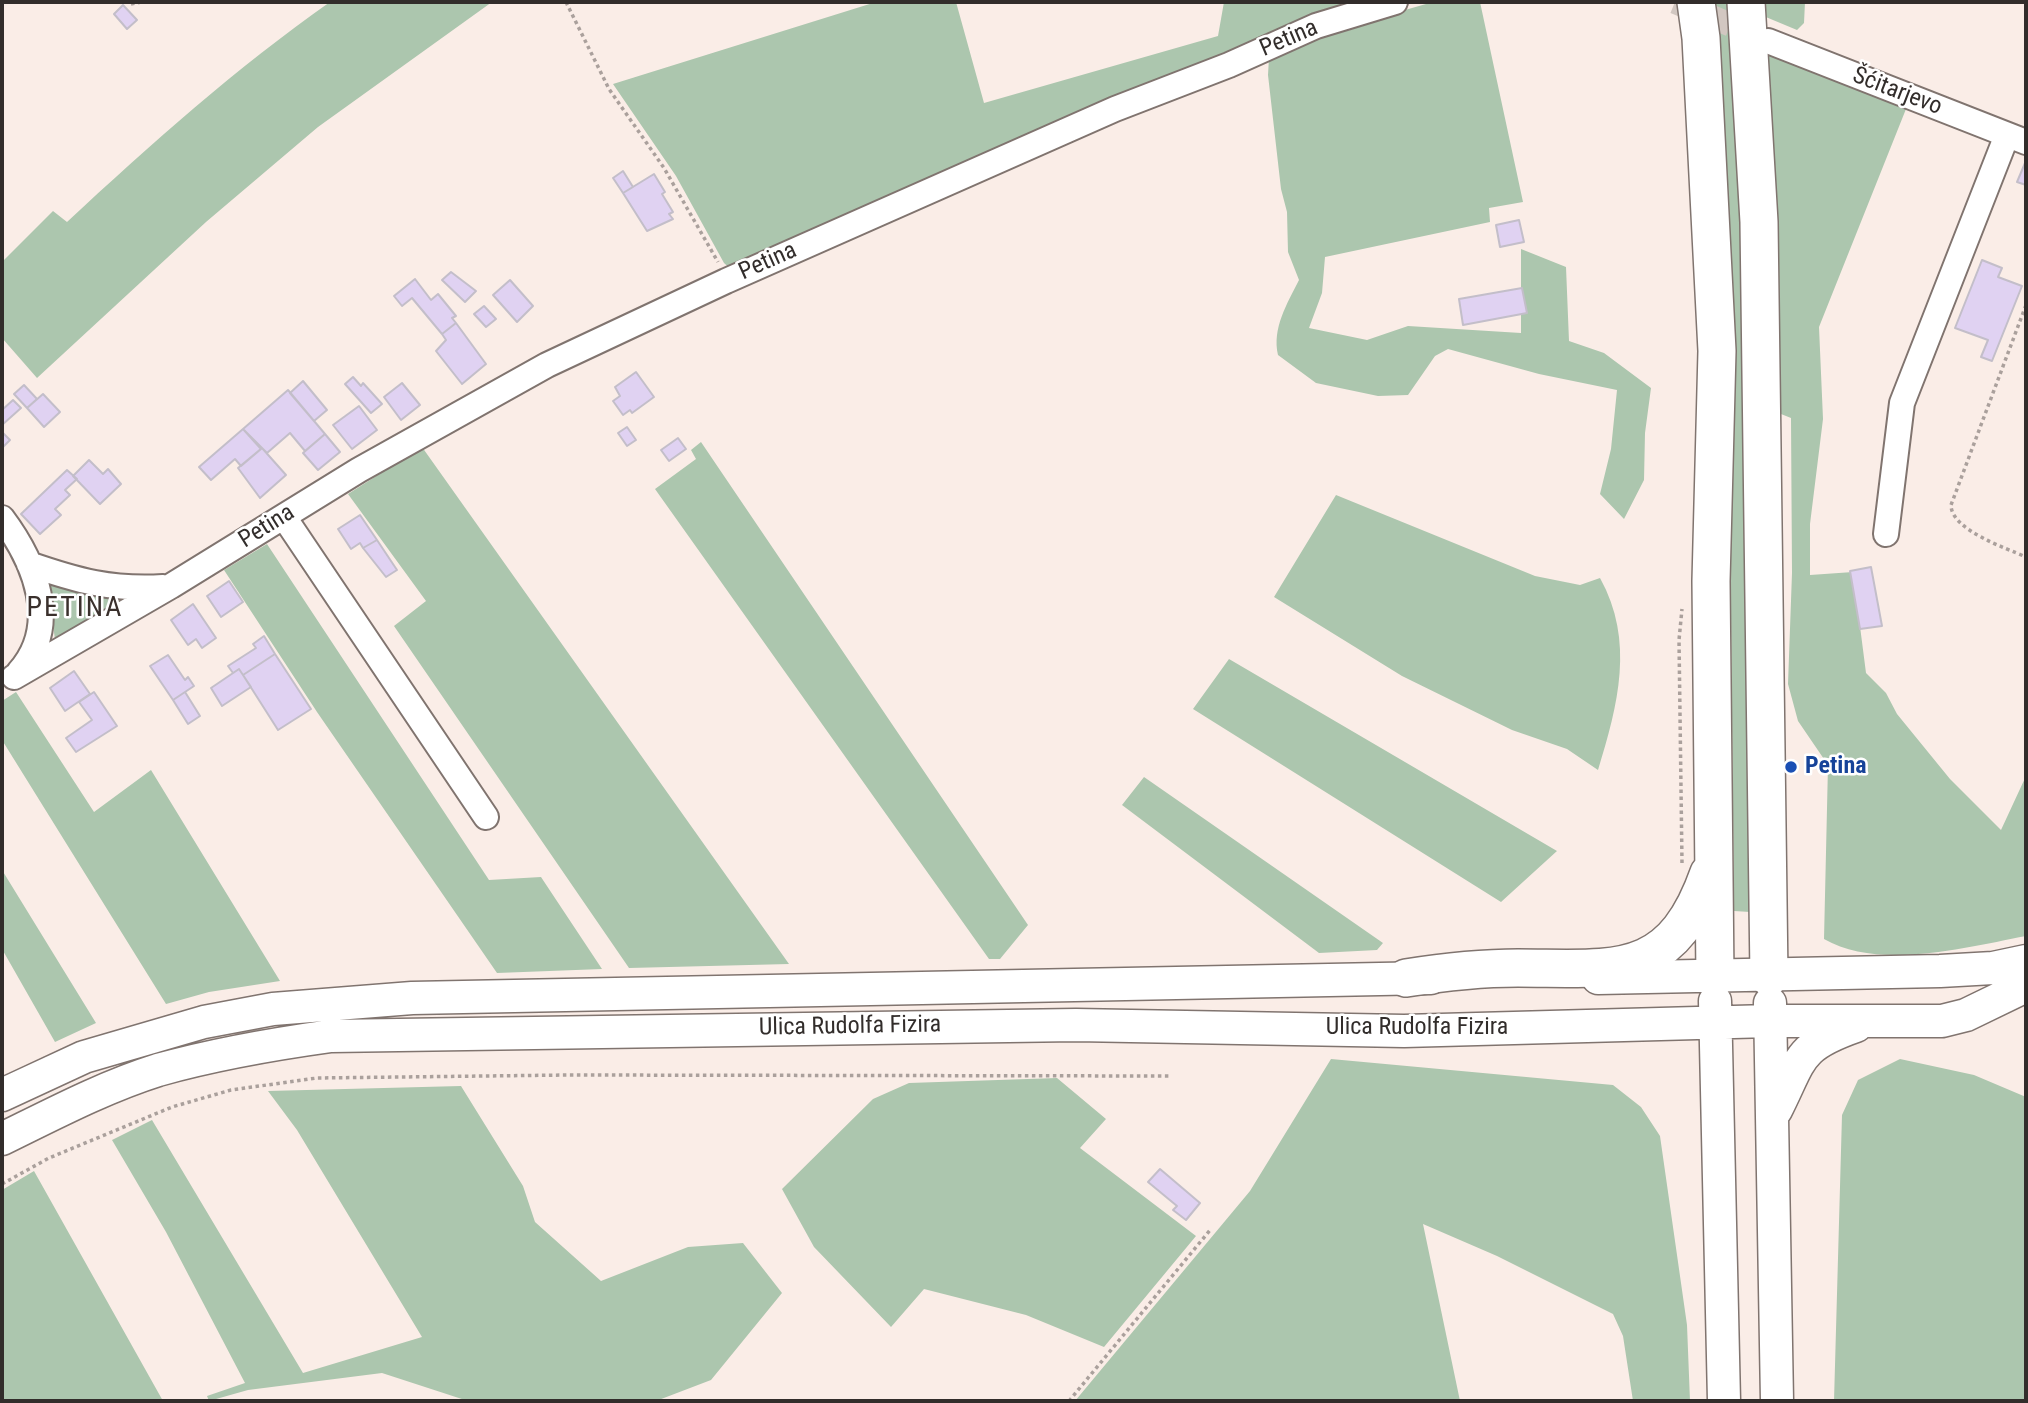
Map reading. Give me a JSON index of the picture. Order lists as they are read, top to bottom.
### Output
{
  "streets": {
    "main road": ["Ulica Rudolfa Fizira"],
    "street": ["Petina", "Šćitarjevo"]
  },
  "districts": ["PETINA"],
  "places": ["Petina"]
}
